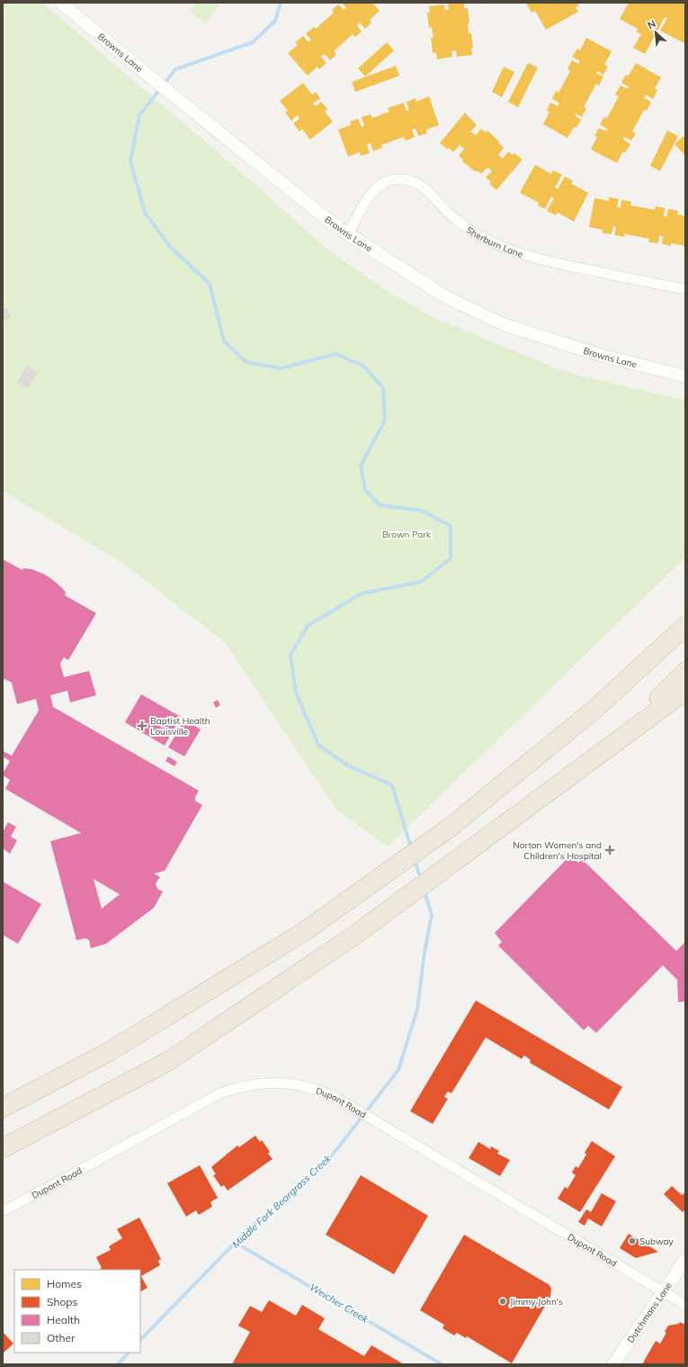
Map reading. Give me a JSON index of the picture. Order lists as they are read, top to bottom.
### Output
{
  "streets": {
    "street": [
      "Browns Lane",
      "Sherburn Lane",
      "Dupont Road",
      "Dutchmans Lane"
    ]
  },
  "crossings": [
    ["Browns Lane", "Sherburn Lane"],
    ["Dupont Road", "Dutchmans Lane"]
  ],
  "water": ["Middle Fork Beargrass Creek", "Weicher Creek"],
  "parks": ["Brown Park"],
  "places": {
    "health": ["Baptist Health Louisville", "Norton Women's and Children's Hospital"],
    "other": ["Subway", "Jimmy John's"]
  },
  "legend": [
    "Homes",
    "Shops",
    "Health",
    "Other"
  ],
  "north": "top left"
}
